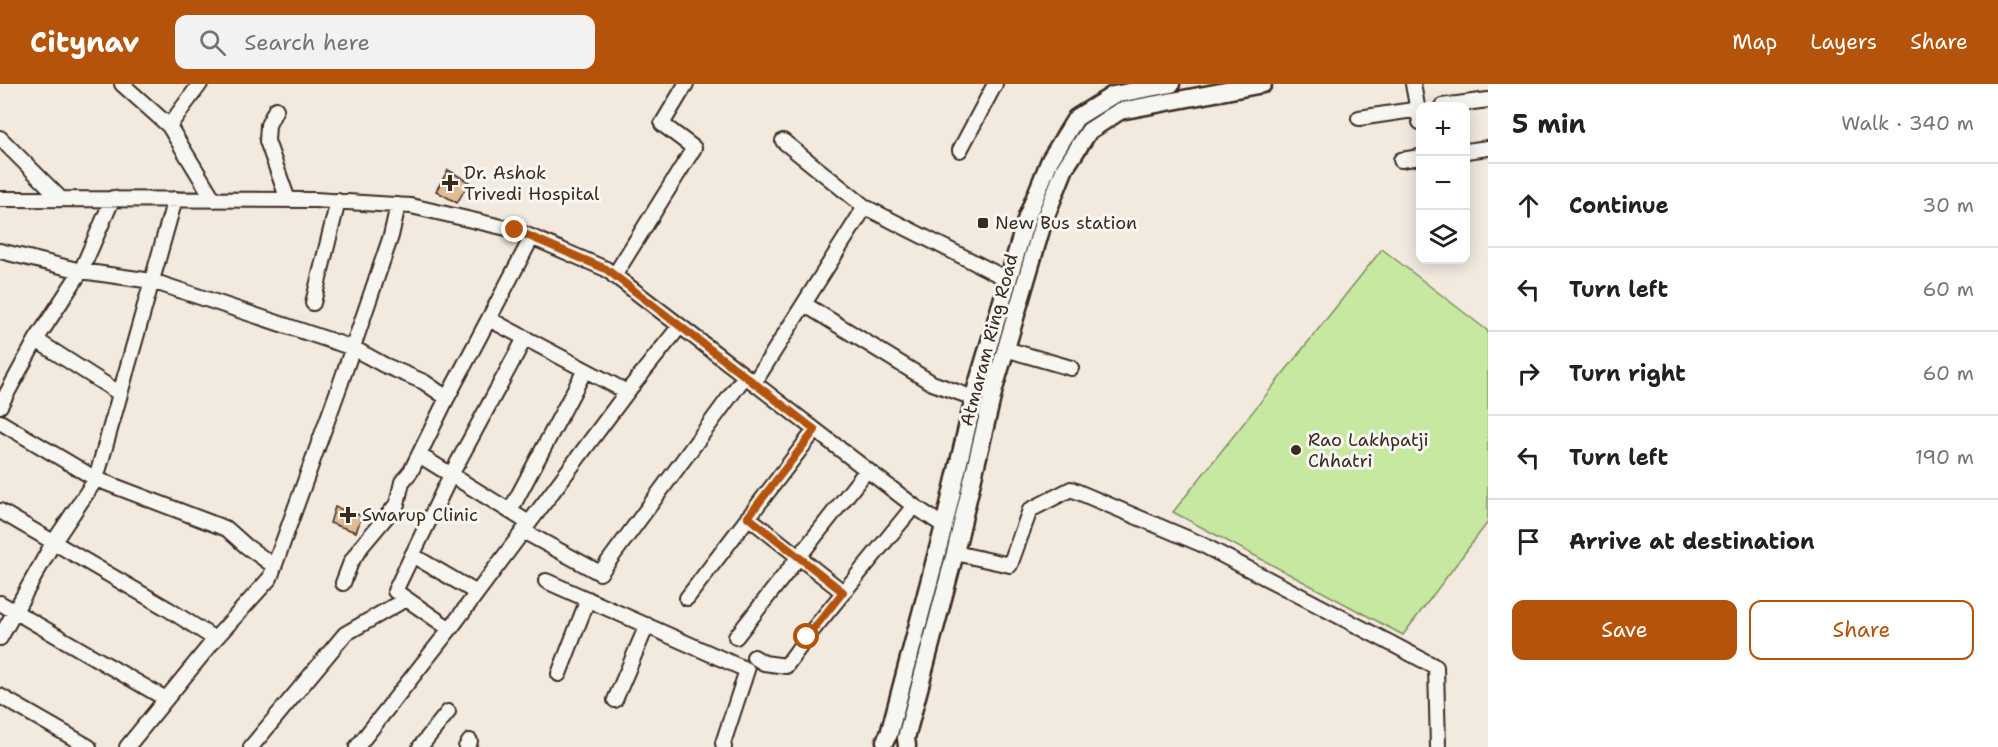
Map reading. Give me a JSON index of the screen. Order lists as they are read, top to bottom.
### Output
{
  "streets": {
    "main road": ["Atmaram Ring Road"]
  },
  "places": {
    "health": ["Dr. Ashok Trivedi Hospital", "Swarup Clinic"],
    "transit": ["New Bus station"],
    "other": ["Rao Lakhpatji Chhatri"]
  },
  "page": {
    "header": "Citynav",
    "search": "Search here",
    "nav": ["Map", "Layers", "Share"],
    "heading": ["5 min", "Walk · 340 m"],
    "map_buttons": ["+", "−"],
    "list": [
      ["Continue", "30 m"],
      ["Turn left", "60 m"],
      ["Turn right", "60 m"],
      ["Turn left", "190 m"],
      "Arrive at destination"
    ],
    "buttons": ["Save", "Share"]
  }
}
